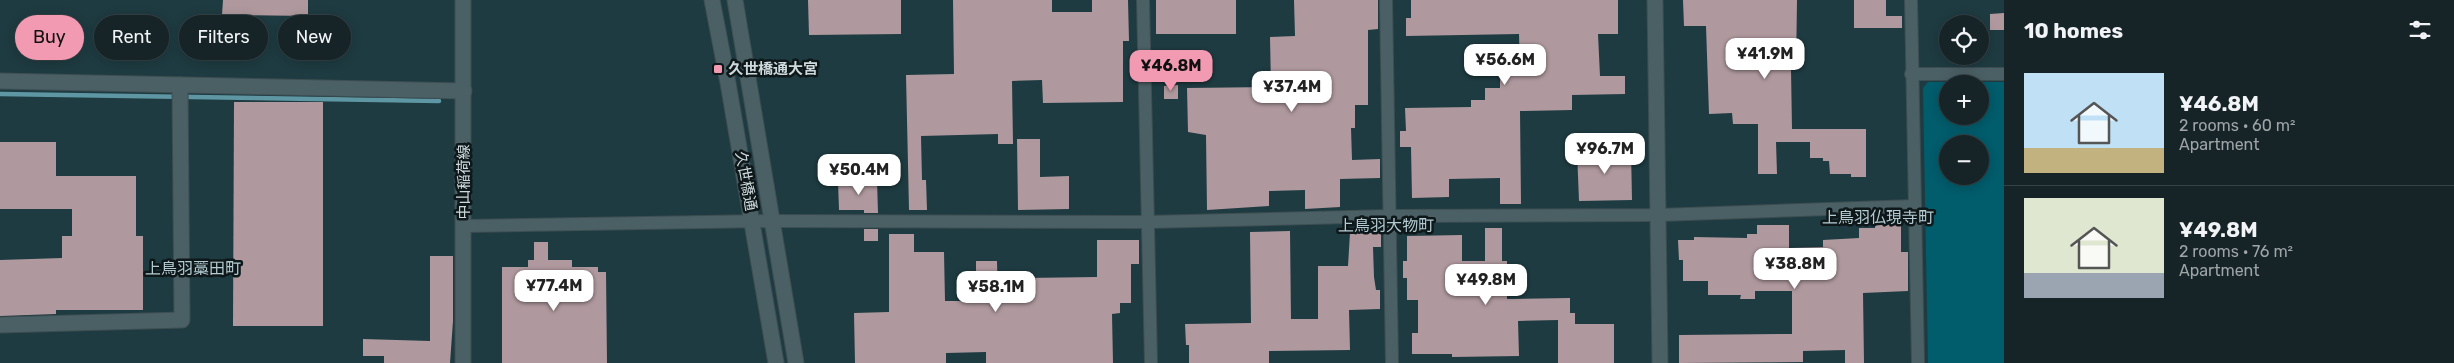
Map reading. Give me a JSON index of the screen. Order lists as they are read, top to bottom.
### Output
{
  "streets": {
    "street": ["久世橋通", "中山稲荷線"]
  },
  "districts": ["上鳥羽仏現寺町", "上鳥羽大物町", "上鳥羽藁田町"],
  "places": {
    "transit": ["久世橋通大宮"]
  },
  "page": {
    "heading": "10 homes",
    "map_buttons": ["+", "−"],
    "chip": [
      "Buy",
      "Rent",
      "Filters",
      "New"
    ],
    "price": [
      "¥41.9M",
      "¥56.6M",
      "¥46.8M",
      "¥37.4M",
      "¥96.7M",
      "¥50.4M",
      "¥38.8M",
      "¥49.8M",
      "¥77.4M",
      "¥58.1M"
    ],
    "list": [
      {
        "name": "¥46.8M",
        "note": "2 rooms · 60 m² · Apartment"
      },
      {
        "name": "¥49.8M",
        "note": "2 rooms · 76 m² · Apartment"
      }
    ]
  }
}
